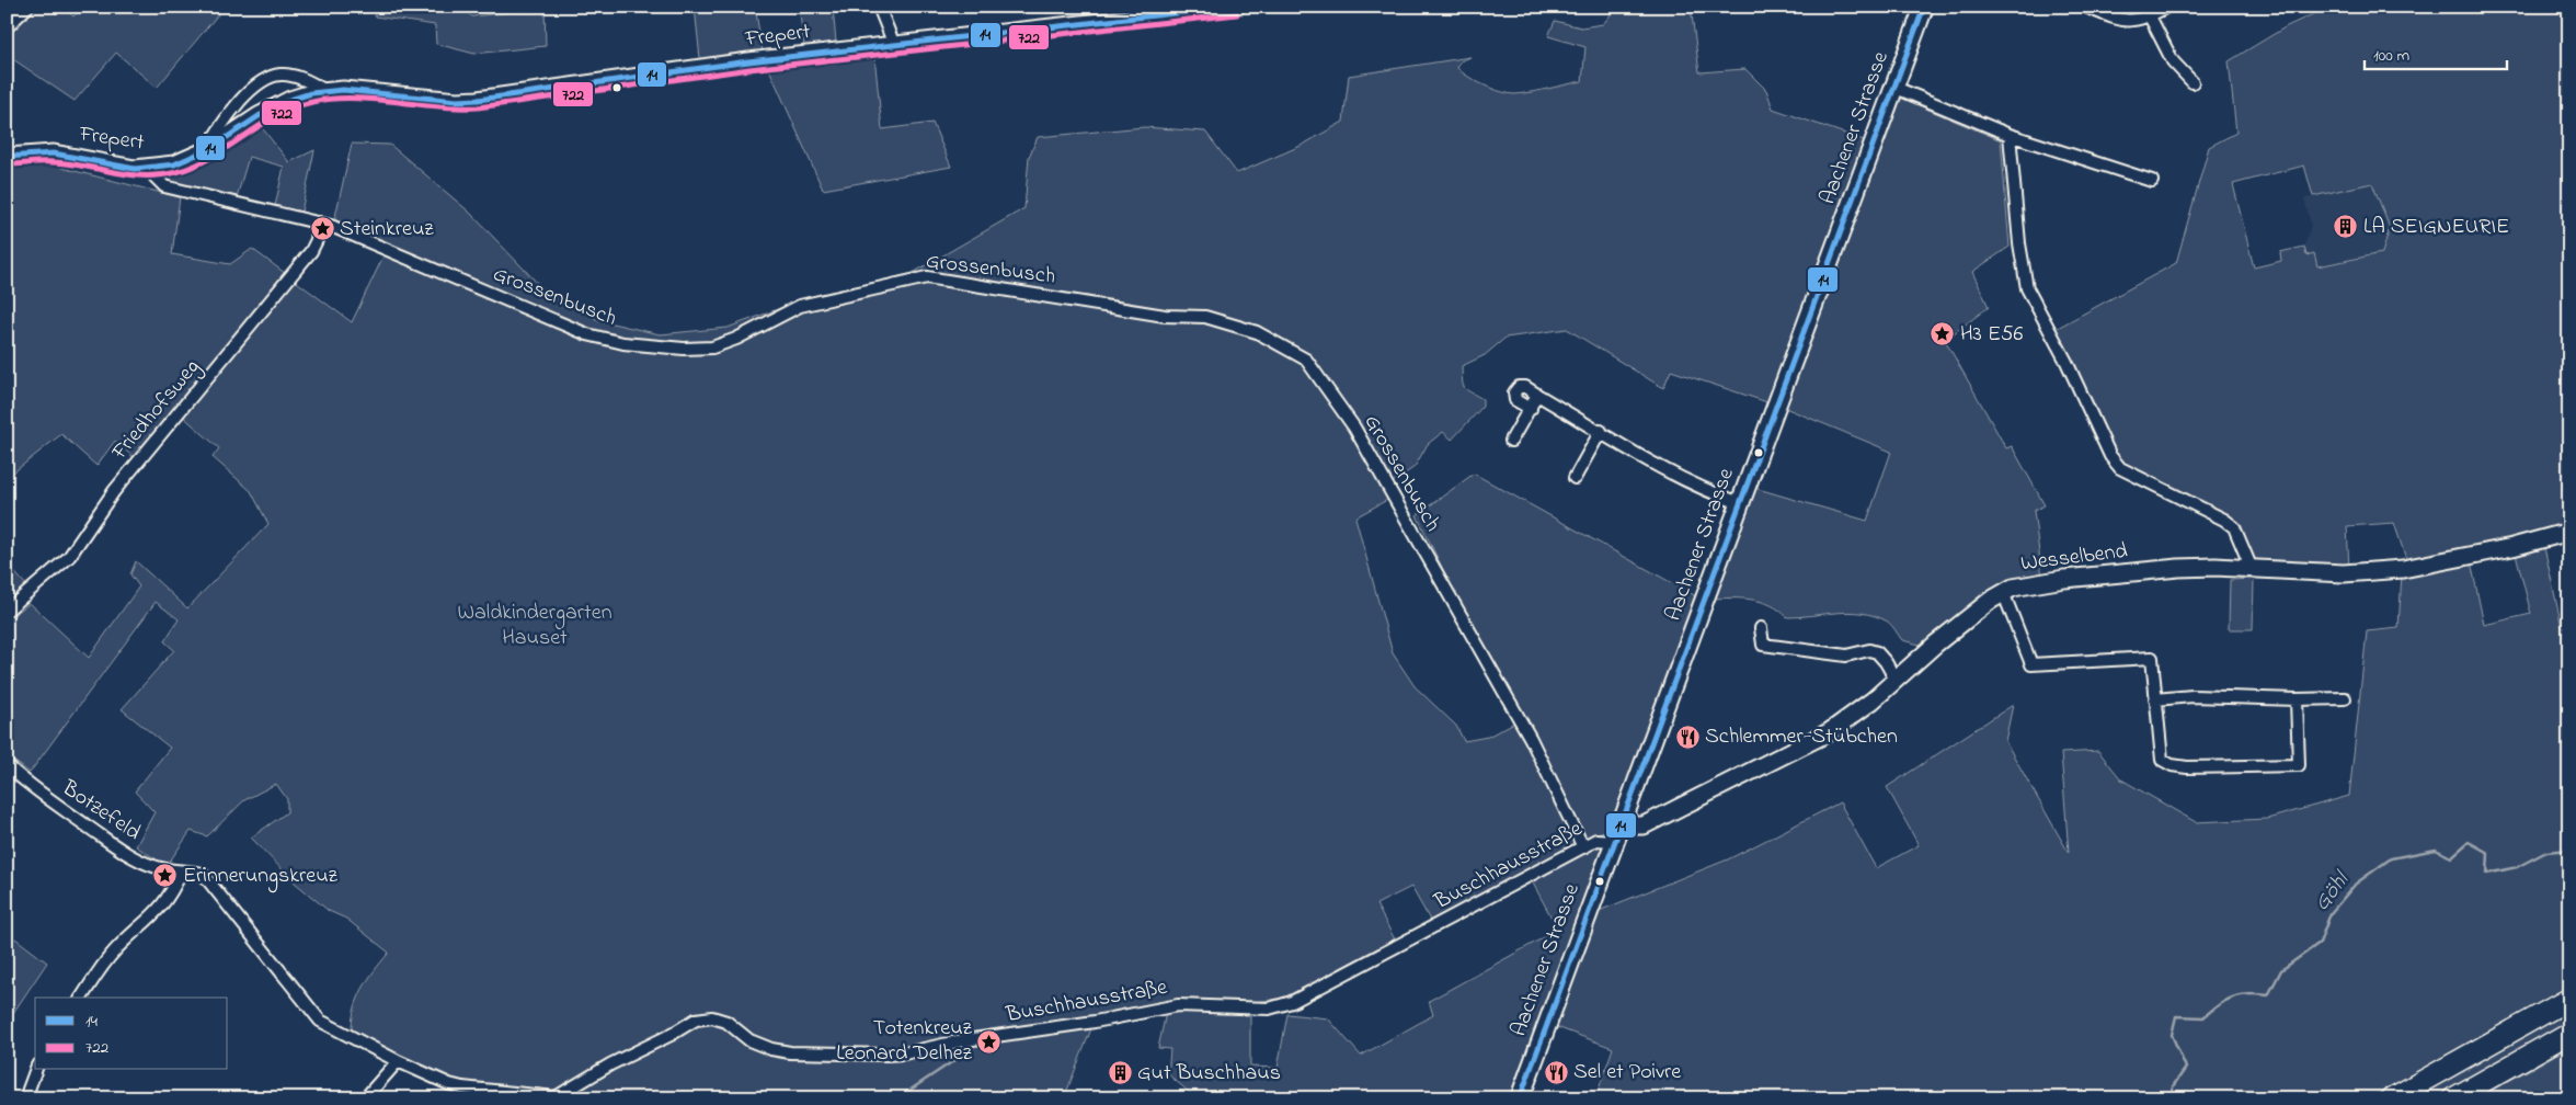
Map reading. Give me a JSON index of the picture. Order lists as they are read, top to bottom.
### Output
{
  "streets": {
    "main road": ["Aachener Strasse"],
    "street": [
      "Frepert",
      "Grossenbusch",
      "Friedhofsweg",
      "Wesselbend",
      "Botzefeld",
      "Buschhausstraße"
    ]
  },
  "crossings": [
    ["Frepert", "Grossenbusch"],
    ["Aachener Strasse", "Wesselbend"],
    ["Aachener Strasse", "Buschhausstraße"],
    ["Grossenbusch", "Friedhofsweg"],
    ["Grossenbusch", "Buschhausstraße"],
    ["Wesselbend", "Buschhausstraße"],
    ["Botzefeld", "Buschhausstraße"]
  ],
  "water": ["Göhl"],
  "parks": ["Waldkindergarten Hauset"],
  "places": {
    "building": ["LA SEIGNEURIE", "Gut Buschhaus"],
    "place": [
      "Steinkreuz",
      "H3 E56",
      "Erinnerungskreuz",
      "Totenkreuz Leonard Delhez"
    ],
    "restaurant": ["Schlemmer-Stübchen", "Sel et Poivre"]
  },
  "lines": ["transit line 14", "transit line 722"],
  "legend": ["14", "722"],
  "scale_bar": "100 m"
}
